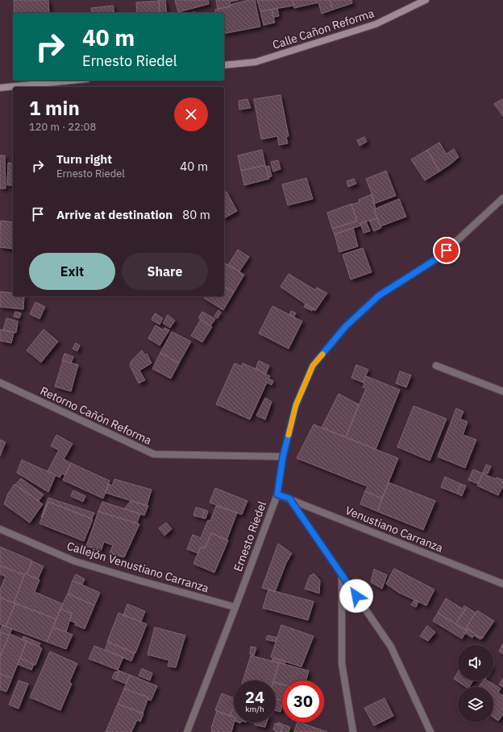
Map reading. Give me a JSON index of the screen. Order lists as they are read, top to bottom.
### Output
{
  "streets": {
    "main road": ["Calle Cañon Reforma"],
    "street": [
      "Retorno Cañón Reforma",
      "Venustiano Carranza",
      "Ernesto Riedel",
      "Callejón Venustiano Carranza"
    ]
  },
  "crossings": [
    ["Retorno Cañón Reforma", "Ernesto Riedel"],
    ["Venustiano Carranza", "Ernesto Riedel"],
    ["Ernesto Riedel", "Callejón Venustiano Carranza"]
  ],
  "page": {
    "turn": ["40 m", "Ernesto Riedel"],
    "heading": ["1 min", "120 m · 22:08"],
    "list": [
      {
        "name": "Turn right",
        "note": "Ernesto Riedel",
        "value": "40 m"
      },
      {
        "name": "Arrive at destination",
        "value": "80 m"
      }
    ],
    "buttons": ["Exit", "Share"],
    "speed": "24 km/h",
    "limit": "30"
  }
}
